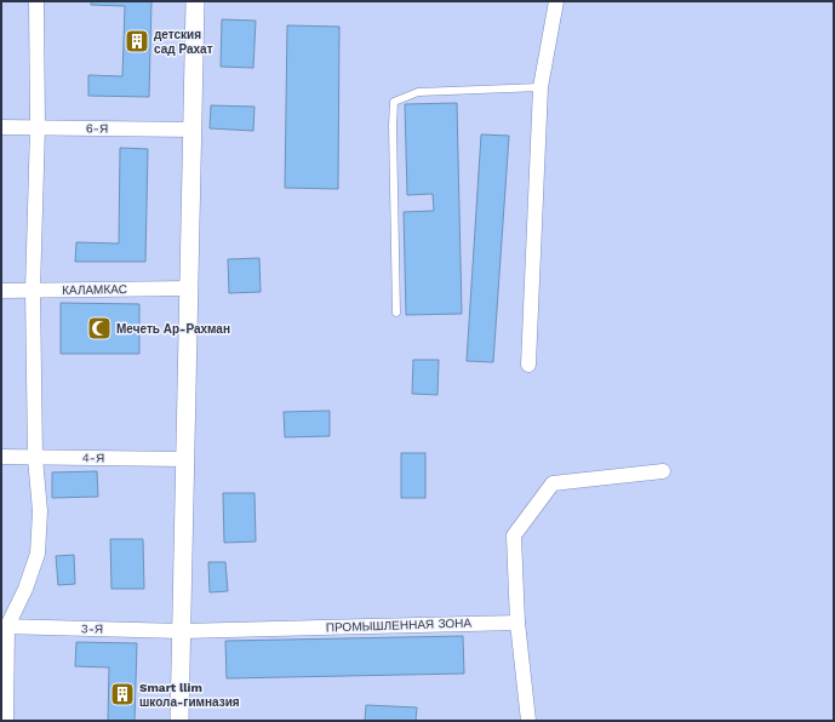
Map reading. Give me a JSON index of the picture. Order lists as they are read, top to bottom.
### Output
{
  "streets": {
    "street": [
      "6-Я",
      "КАЛАМКАС",
      "4-Я",
      "ПРОМЫШЛЕННАЯ ЗОНА",
      "3-Я"
    ]
  },
  "crossings": [
    ["ПРОМЫШЛЕННАЯ ЗОНА", "3-Я"]
  ],
  "places": {
    "building": ["детския сад Рахат", "Smart llim школа-гимназия"],
    "mosque": ["Мечеть Ар-Рахман"]
  }
}
